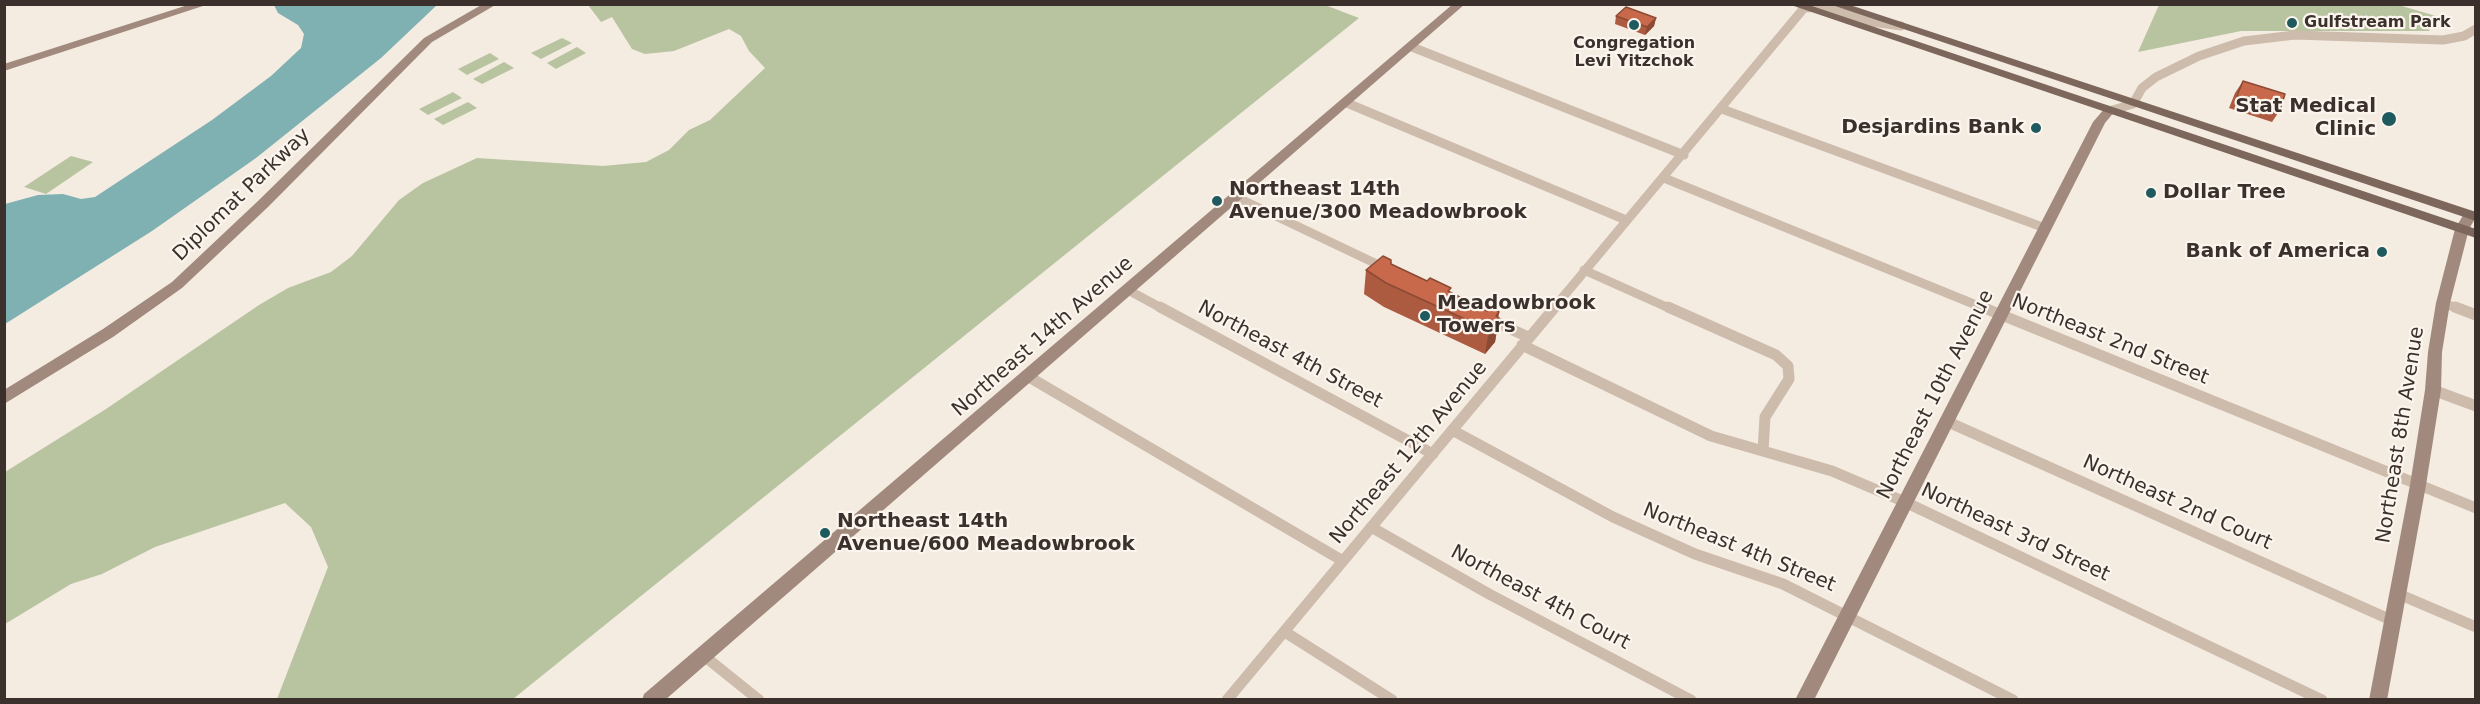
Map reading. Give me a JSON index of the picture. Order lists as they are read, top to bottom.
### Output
{
  "streets": {
    "street": [
      "Diplomat Parkway",
      "Northeast 14th Avenue",
      "Northeast 2nd Street",
      "Northeast 4th Street",
      "Northeast 10th Avenue",
      "Northeast 8th Avenue",
      "Northeast 12th Avenue",
      "Northeast 2nd Court",
      "Northeast 3rd Street",
      "Northeast 4th Court"
    ]
  },
  "crossings": [
    ["Northeast 14th Avenue", "Northeast 4th Street"],
    ["Northeast 2nd Street", "Northeast 10th Avenue"],
    ["Northeast 2nd Street", "Northeast 8th Avenue"],
    ["Northeast 2nd Street", "Northeast 12th Avenue"],
    ["Northeast 4th Street", "Northeast 10th Avenue"],
    ["Northeast 4th Street", "Northeast 12th Avenue"],
    ["Northeast 10th Avenue", "Northeast 2nd Court"],
    ["Northeast 10th Avenue", "Northeast 3rd Street"],
    ["Northeast 8th Avenue", "Northeast 2nd Court"],
    ["Northeast 12th Avenue", "Northeast 3rd Street"],
    ["Northeast 12th Avenue", "Northeast 4th Court"]
  ],
  "places": [
    "Gulfstream Park",
    "Congregation Levi Yitzchok",
    "Stat Medical Clinic",
    "Desjardins Bank",
    "Dollar Tree",
    "Northeast 14th Avenue/300 Meadowbrook",
    "Bank of America",
    "Meadowbrook Towers",
    "Northeast 14th Avenue/600 Meadowbrook"
  ]
}
